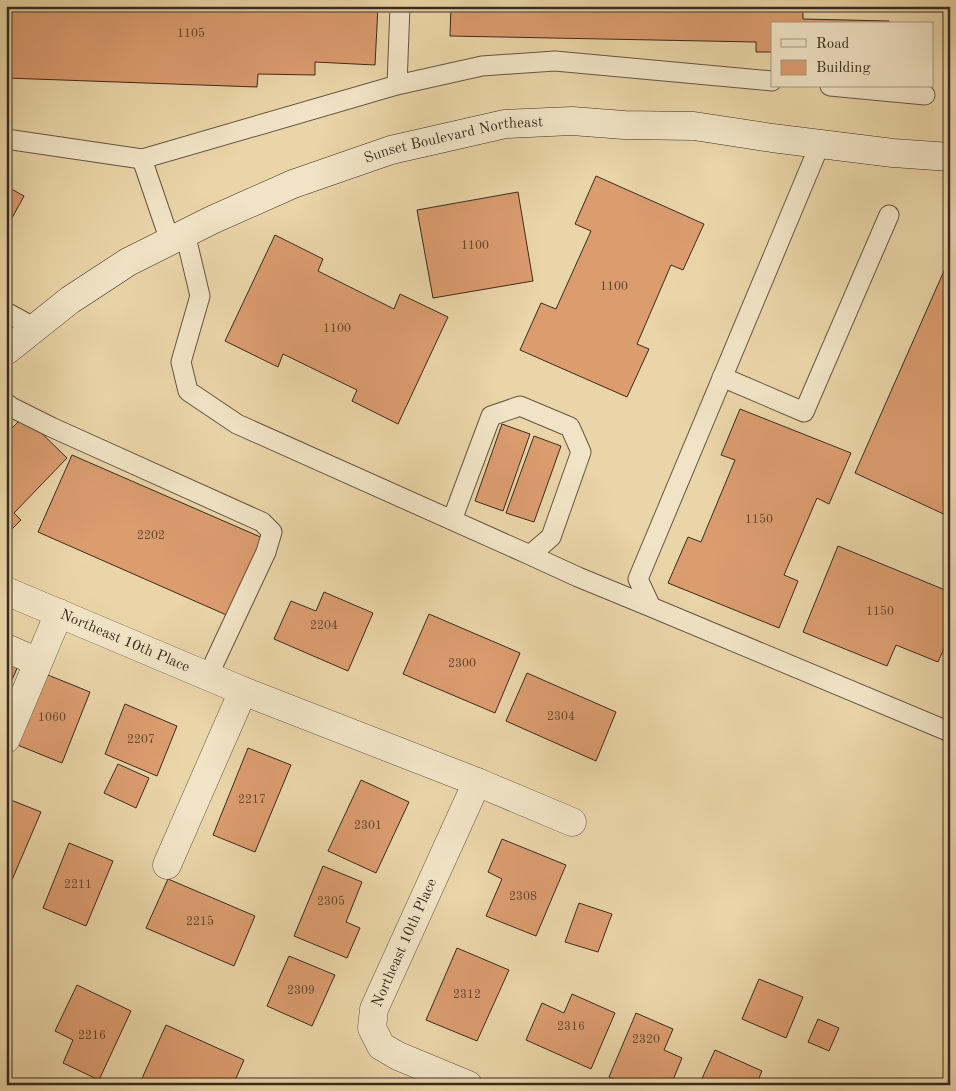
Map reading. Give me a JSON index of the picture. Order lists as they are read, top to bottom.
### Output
{
  "streets": {
    "street": ["Sunset Boulevard Northeast", "Northeast 10th Place"]
  },
  "house_numbers": [
    "1105",
    "1100",
    "1100",
    "1100",
    "1150",
    "2202",
    "1150",
    "2204",
    "2300",
    "2304",
    "1060",
    "2207",
    "2217",
    "2301",
    "2211",
    "2308",
    "2305",
    "2215",
    "2309",
    "2312",
    "2316",
    "2216",
    "2320"
  ],
  "legend": ["Road", "Building"]
}
